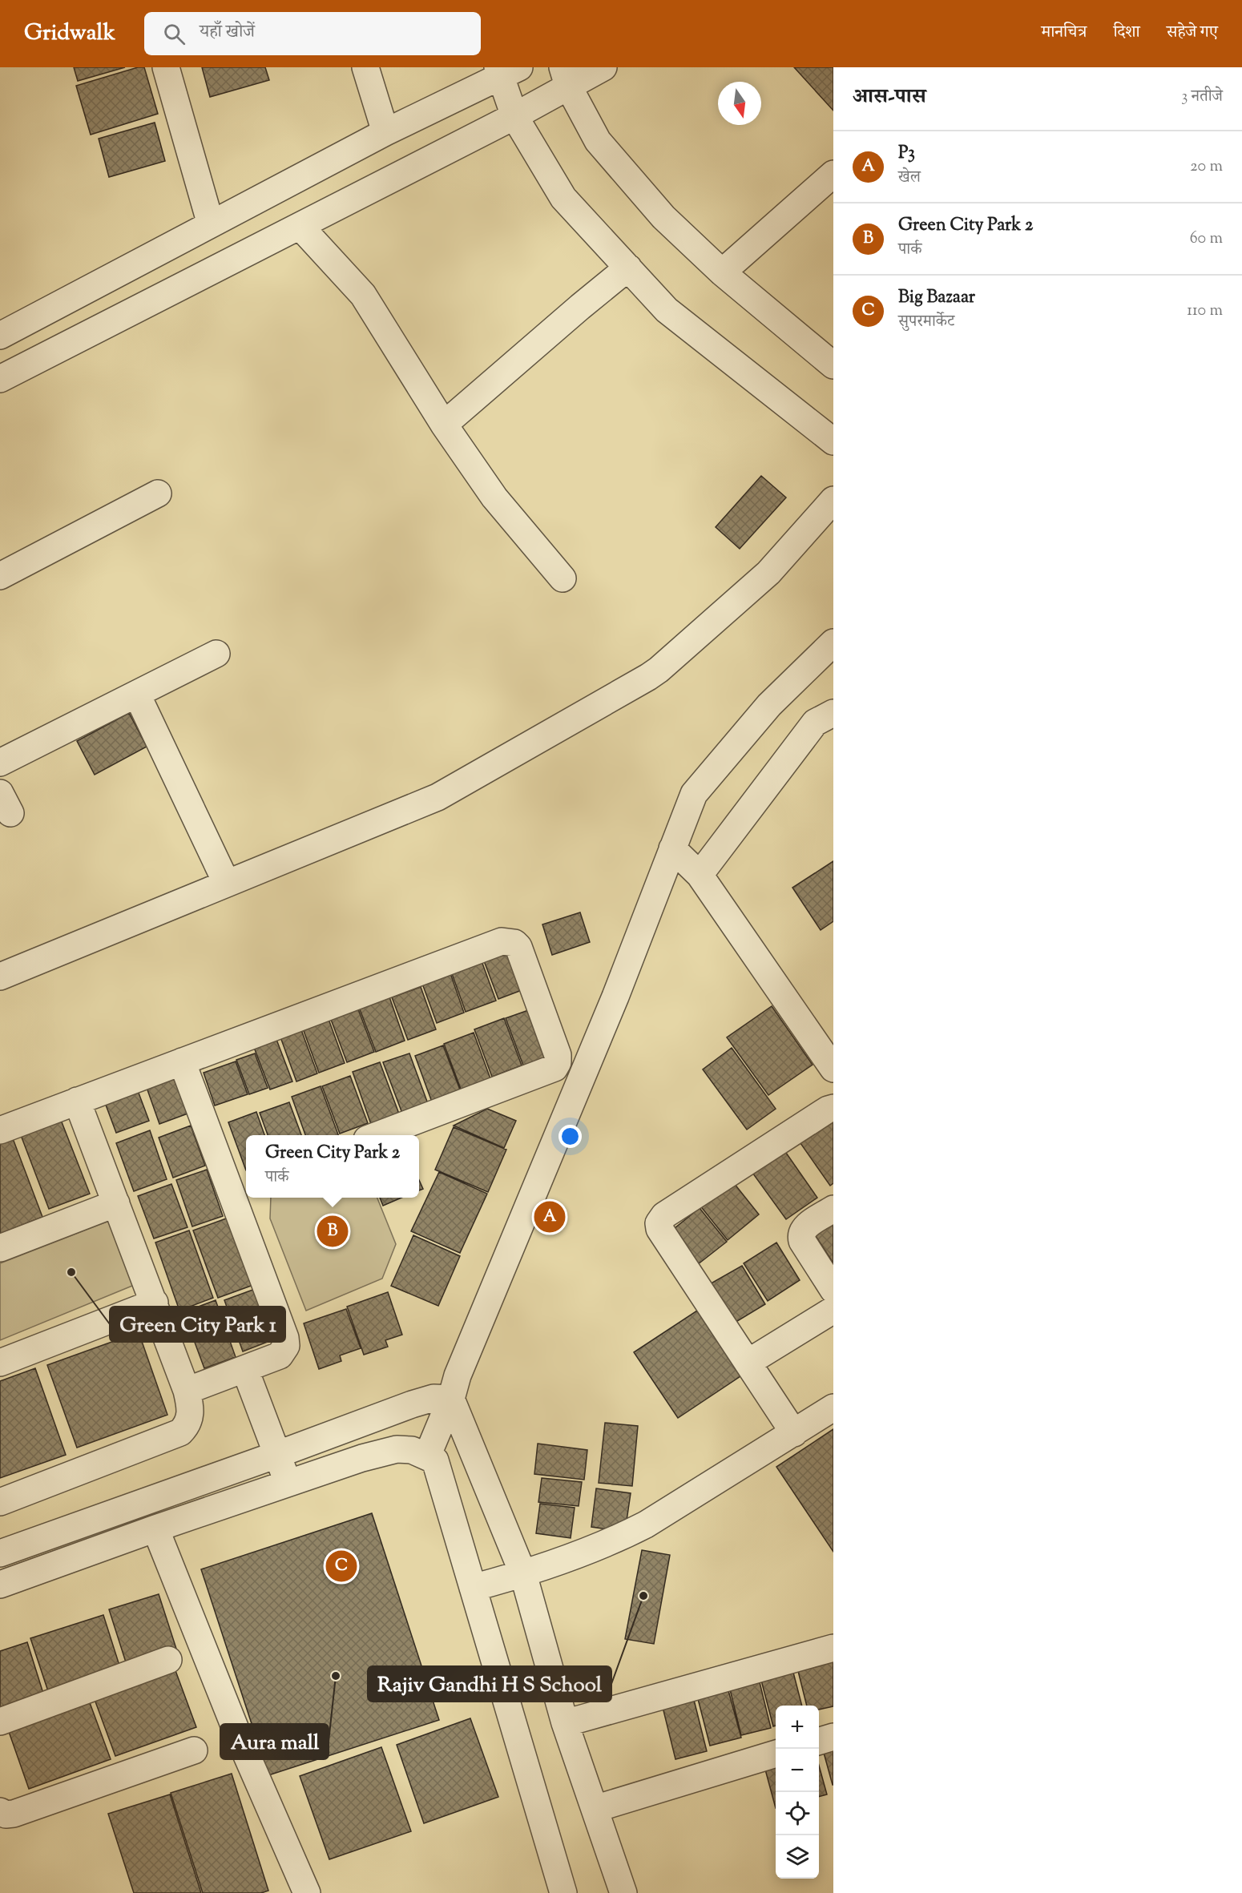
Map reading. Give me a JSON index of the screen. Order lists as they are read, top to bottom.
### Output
{
  "places": ["Green City Park 1", "Rajiv Gandhi H S School", "Aura mall"],
  "north": "bottom",
  "page": {
    "header": "Gridwalk",
    "search": "यहाँ खोजें",
    "nav": ["मानचित्र", "दिशा", "सहेजे गए"],
    "heading": ["आस-पास", "3 नतीजे"],
    "list": [
      {
        "mark": "A",
        "name": "P3",
        "note": "खेल",
        "value": "20 m"
      },
      {
        "mark": "B",
        "name": "Green City Park 2",
        "note": "पार्क",
        "value": "60 m"
      },
      {
        "mark": "C",
        "name": "Big Bazaar",
        "note": "सुपरमार्केट",
        "value": "110 m"
      }
    ],
    "popup": ["Green City Park 2", "पार्क"],
    "pins": ["A", "B", "C"],
    "map_buttons": ["+", "−"]
  }
}
